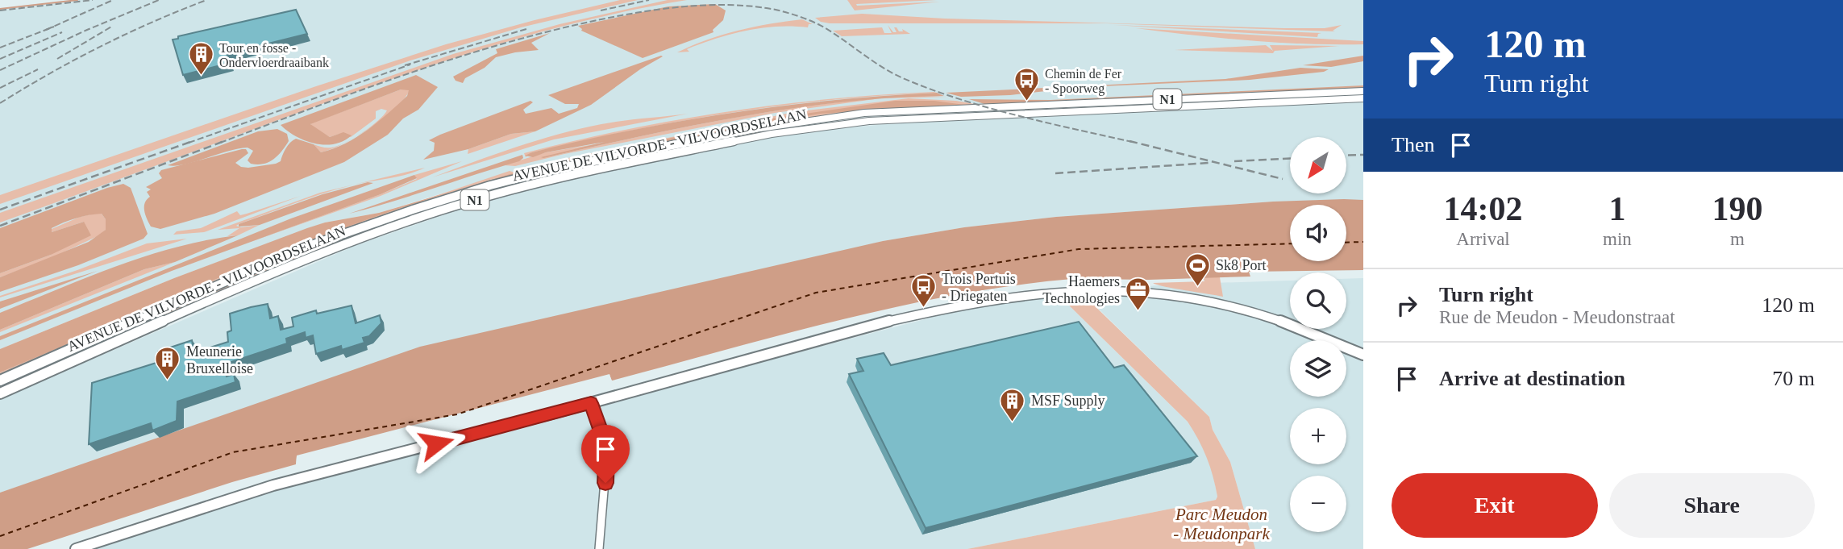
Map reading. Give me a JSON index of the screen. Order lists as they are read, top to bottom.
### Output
{
  "streets": {
    "main road": ["N1", "AVENUE DE VILVORDE - VILVOORDSELAAN"]
  },
  "parks": ["Parc Meudon - Meudonpark"],
  "places": {
    "building": ["Tour en fosse - Ondervloerdraaibank", "Meunerie Bruxelloise", "MSF Supply"],
    "bus stop": ["Chemin de Fer - Spoorweg", "Trois Pertuis - Driegaten"],
    "sports": ["Sk8 Port"],
    "office": ["Haemers Technologies"]
  },
  "north": "bottom left",
  "page": {
    "turn": ["120 m", "Turn right"],
    "then": "Then",
    "map_buttons": ["+", "−"],
    "eta": [
      "14:02",
      "Arrival",
      "1",
      "min",
      "190",
      "m"
    ],
    "list": [
      {
        "name": "Turn right",
        "note": "Rue de Meudon - Meudonstraat",
        "value": "120 m"
      },
      {
        "name": "Arrive at destination",
        "value": "70 m"
      }
    ],
    "buttons": ["Exit", "Share"]
  }
}
